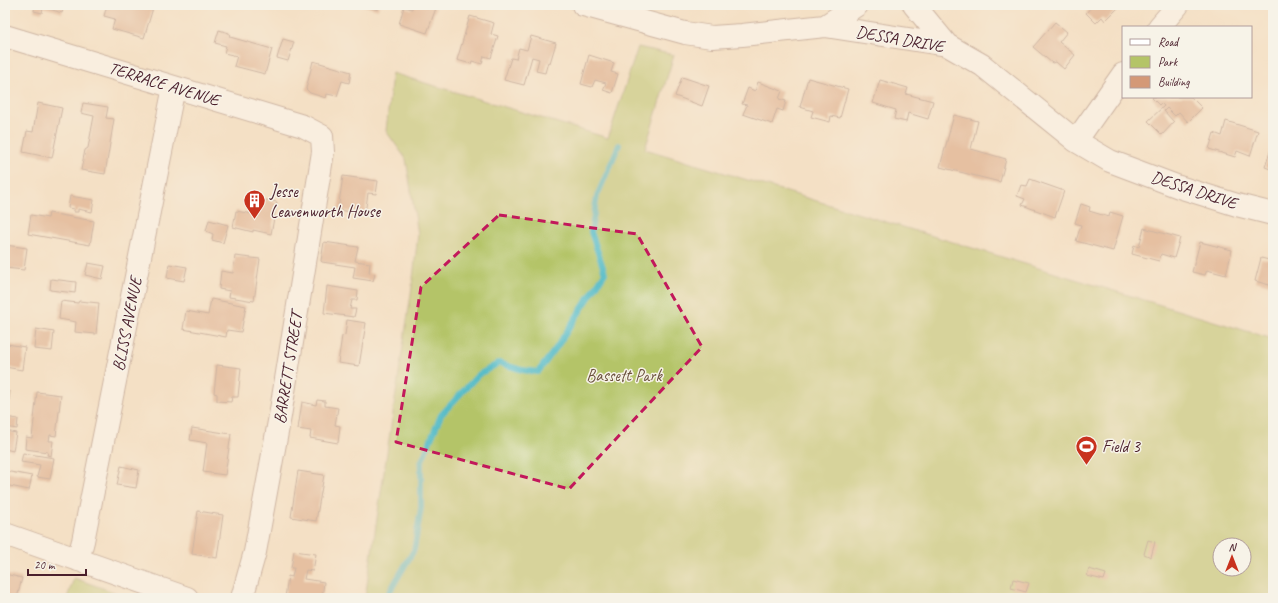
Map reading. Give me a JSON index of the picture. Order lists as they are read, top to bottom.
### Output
{
  "streets": {
    "street": [
      "DESSA DRIVE",
      "TERRACE AVENUE",
      "BLISS AVENUE",
      "BARRETT STREET"
    ]
  },
  "crossings": [
    ["TERRACE AVENUE", "BLISS AVENUE"],
    ["TERRACE AVENUE", "BARRETT STREET"]
  ],
  "parks": ["Bassett Park"],
  "places": {
    "building": ["Jesse Leavenworth House"],
    "sports": ["Field 3"]
  },
  "legend": ["Road", "Park", "Building"],
  "scale_bar": "20 m",
  "north": "top"
}
